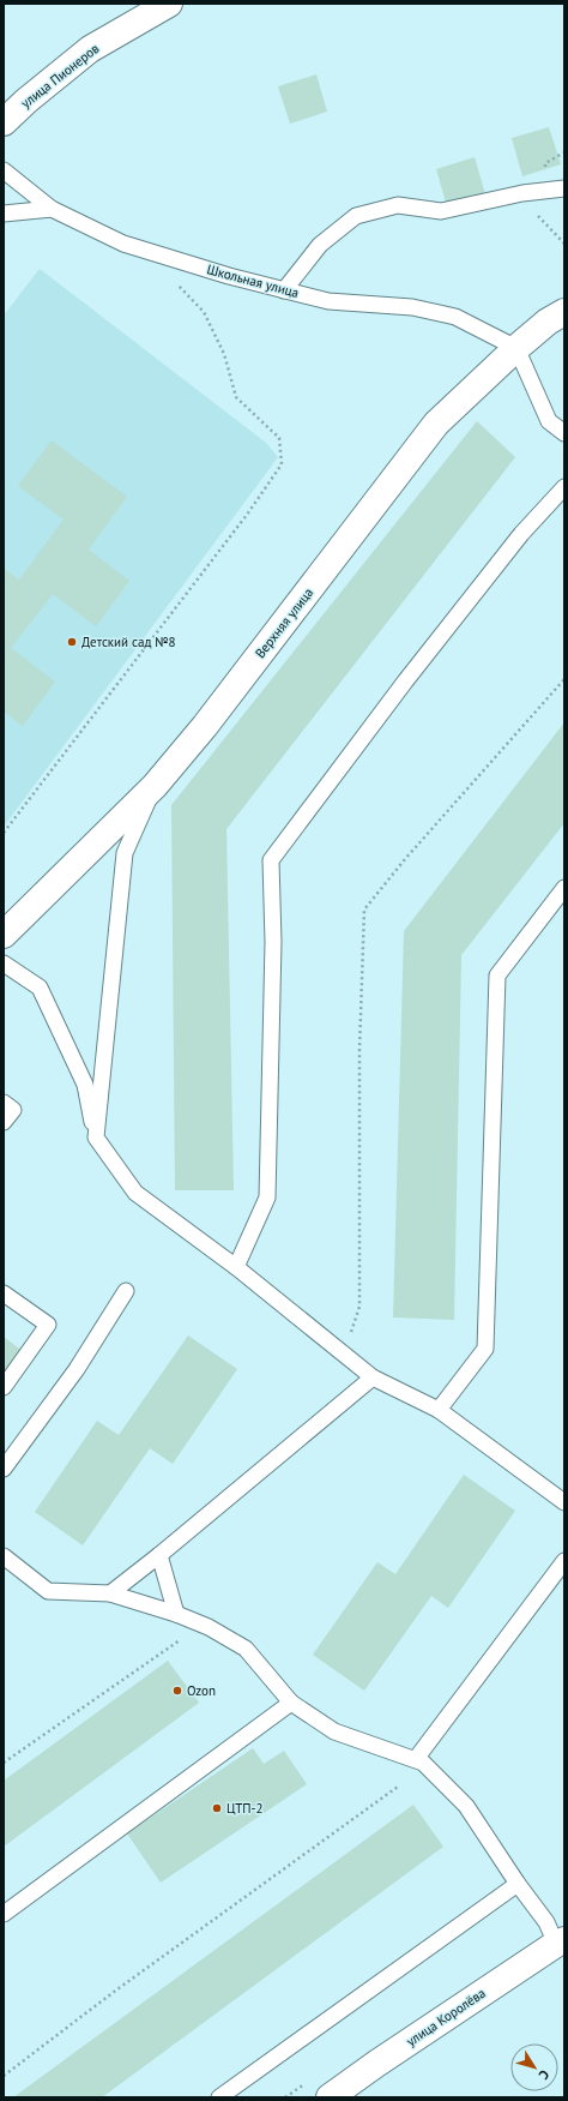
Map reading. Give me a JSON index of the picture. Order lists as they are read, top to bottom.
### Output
{
  "streets": {
    "street": ["улица Пионеров", "Верхняя улица", "улица Королёва"],
    "lane": ["Школьная улица"]
  },
  "crossings": [
    ["Школьная улица", "Верхняя улица"]
  ],
  "places": ["Детский сад №8", "Ozon", "ЦТП-2"],
  "north": "bottom right"
}
